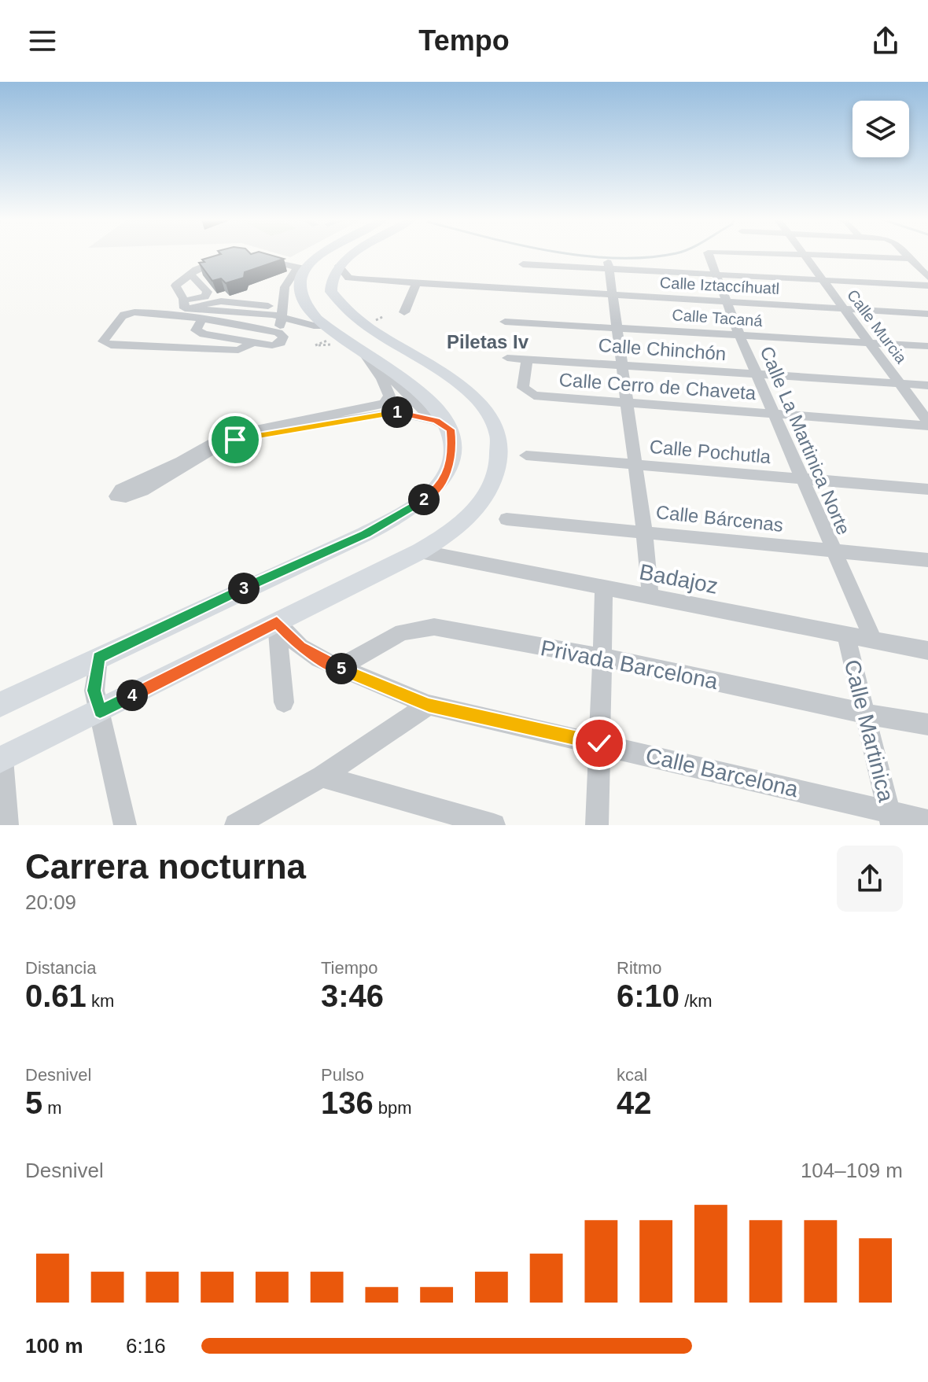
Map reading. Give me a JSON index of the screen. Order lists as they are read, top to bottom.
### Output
{
  "streets": {
    "street": [
      "Calle Iztaccíhuatl",
      "Calle Tacaná",
      "Calle Murcia",
      "Calle Chinchón",
      "Calle Cerro de Chaveta",
      "Calle La Martinica Norte",
      "Calle Pochutla",
      "Calle Bárcenas",
      "Badajoz",
      "Privada Barcelona",
      "Calle Martinica",
      "Calle Barcelona"
    ]
  },
  "crossings": [
    ["Calle Iztaccíhuatl", "Calle Murcia"],
    ["Calle Iztaccíhuatl", "Calle La Martinica Norte"],
    ["Calle Tacaná", "Calle Murcia"],
    ["Calle Tacaná", "Calle La Martinica Norte"],
    ["Calle Murcia", "Calle Chinchón"],
    ["Calle Murcia", "Calle Cerro de Chaveta"],
    ["Calle Murcia", "Calle La Martinica Norte"],
    ["Calle Chinchón", "Calle Cerro de Chaveta"],
    ["Calle Chinchón", "Calle La Martinica Norte"],
    ["Calle Cerro de Chaveta", "Calle La Martinica Norte"],
    ["Calle La Martinica Norte", "Calle Pochutla"],
    ["Calle La Martinica Norte", "Calle Bárcenas"],
    ["Calle La Martinica Norte", "Badajoz"],
    ["Badajoz", "Calle Martinica"],
    ["Privada Barcelona", "Calle Martinica"],
    ["Privada Barcelona", "Calle Barcelona"],
    ["Calle Martinica", "Calle Barcelona"]
  ],
  "districts": ["Piletas Iv"],
  "page": {
    "header": "Tempo",
    "pins": [
      "1",
      "2",
      "3",
      "5",
      "4"
    ],
    "heading": ["Carrera nocturna", "20:09"],
    "stats": [
      ["Distancia", "0.61 km"],
      ["Tiempo", "3:46"],
      ["Ritmo", "6:10 /km"],
      ["Desnivel", "5 m"],
      ["Pulso", "136 bpm"],
      ["kcal", "42"]
    ],
    "chart": ["Desnivel", "104–109 m"],
    "list": [
      {
        "name": "100 m",
        "note": "6:16"
      }
    ]
  }
}
